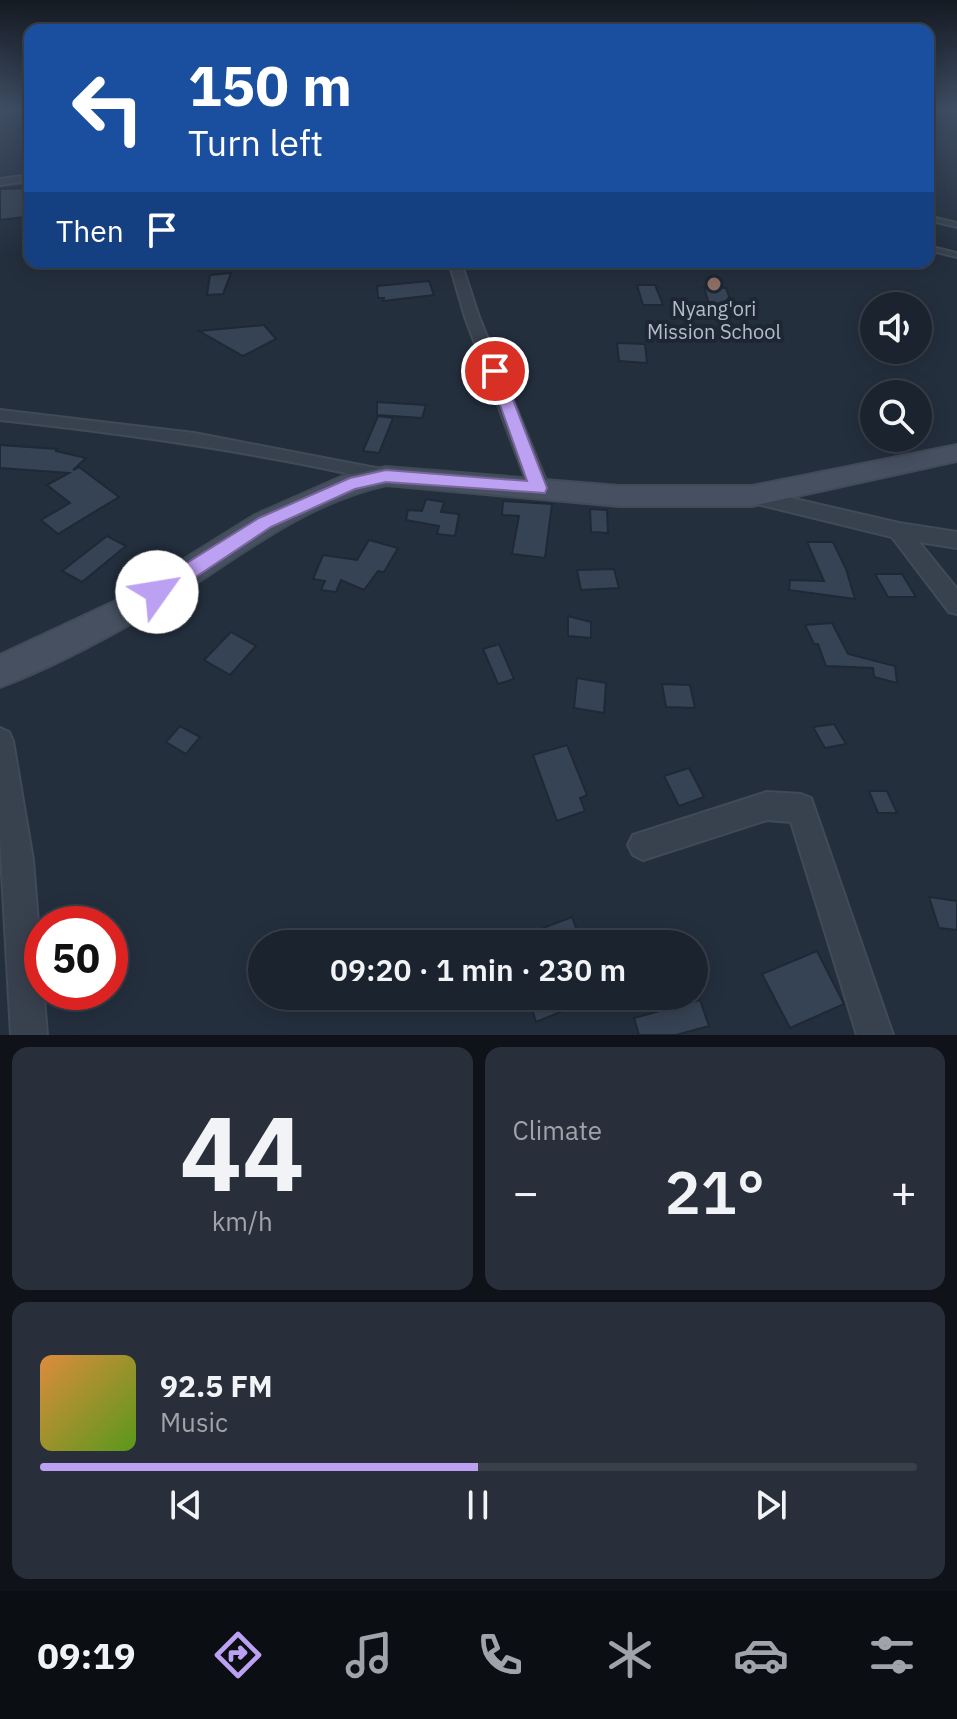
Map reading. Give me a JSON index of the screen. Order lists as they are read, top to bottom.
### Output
{
  "places": ["Nyang'ori Mission School"],
  "page": {
    "turn": ["150 m", "Turn left"],
    "then": "Then",
    "limit": "50",
    "trip": "09:20 · 1 min · 230 m",
    "tile": [
      ["44", "km/h"],
      "Climate"
    ],
    "heat": ["−", "21°", "+"],
    "song": ["92.5 FM", "Music"],
    "tabs": "09:19"
  }
}
